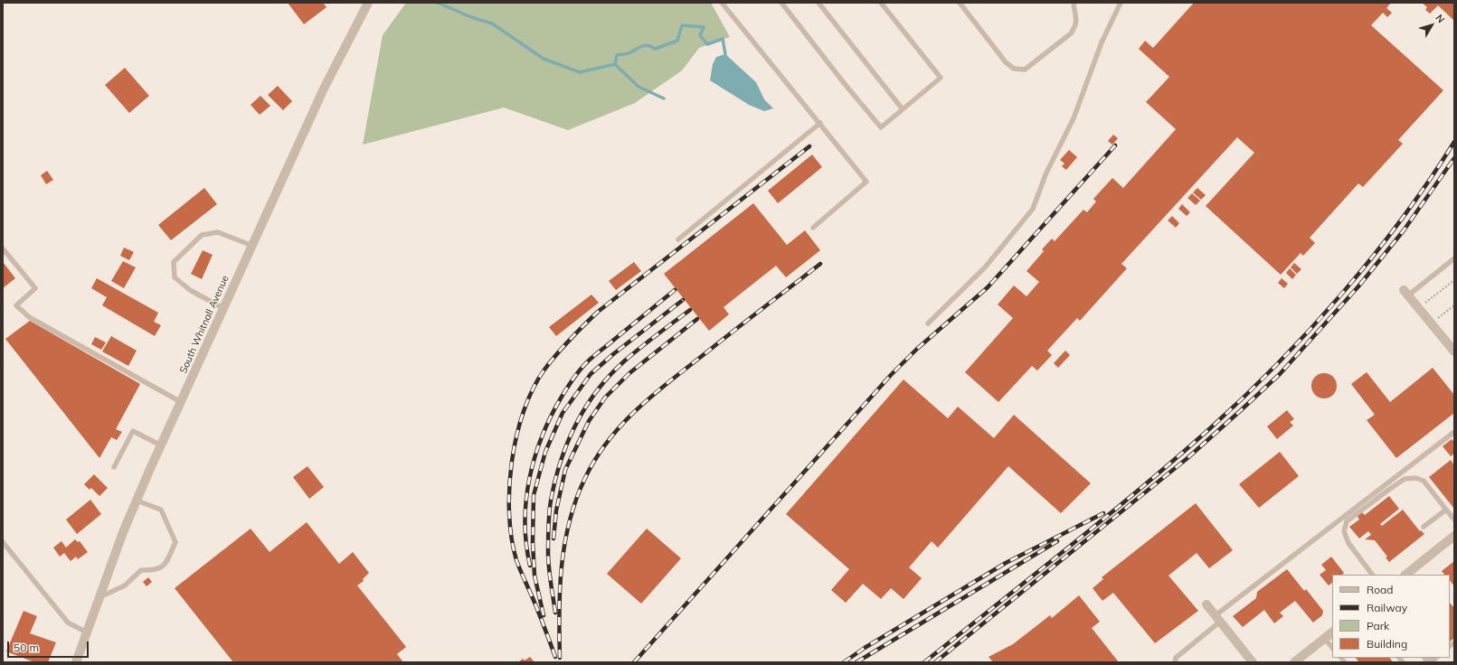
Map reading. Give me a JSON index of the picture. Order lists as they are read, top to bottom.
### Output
{
  "streets": {
    "street": ["South Whitnall Avenue"]
  },
  "legend": [
    "Road",
    "Railway",
    "Park",
    "Building"
  ],
  "scale_bar": "50 m",
  "north": "top right"
}
